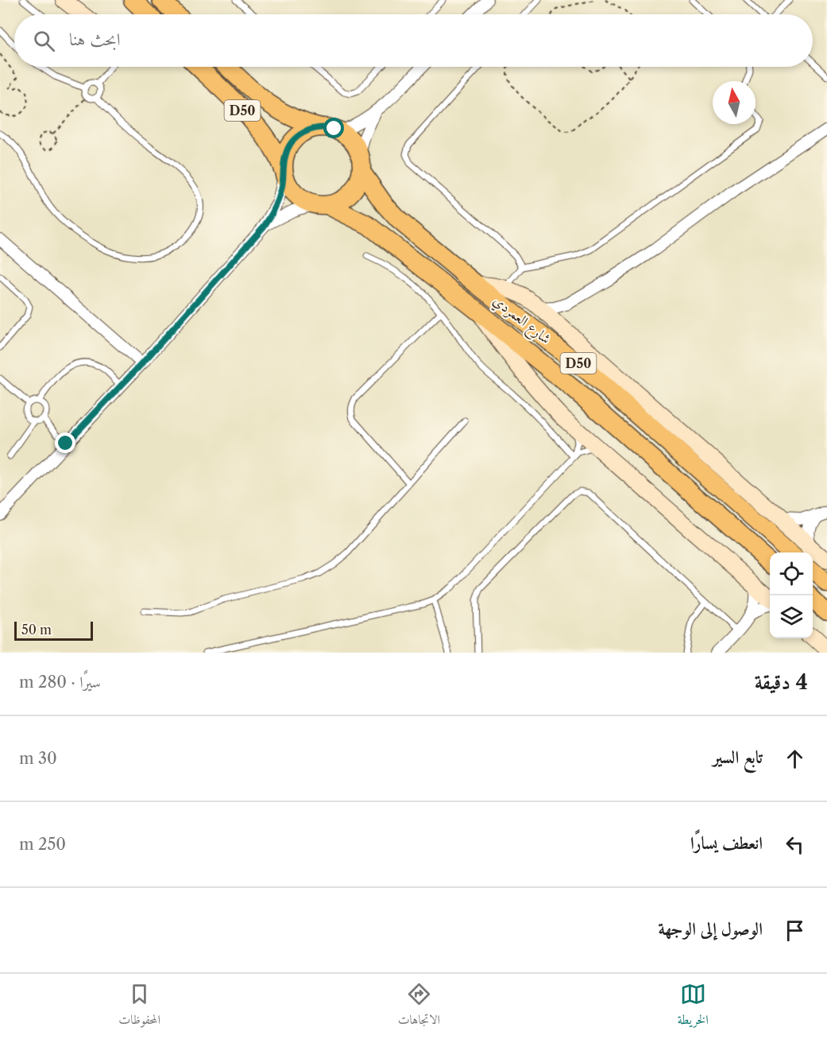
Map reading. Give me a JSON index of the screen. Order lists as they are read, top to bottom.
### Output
{
  "streets": {
    "main road": ["D50", "شارع العمردي"]
  },
  "crossings": [
    ["D50", "شارع العمردي"]
  ],
  "scale_bar": "50 m",
  "north": "top",
  "page": {
    "search": "ابحث هنا",
    "scale": "50 m",
    "heading": ["4 دقيقة", "سيرًا · 280 m"],
    "list": [
      ["تابع السير", "30 m"],
      ["انعطف يسارًا", "250 m"],
      "الوصول إلى الوجهة"
    ],
    "nav": ["الخريطة", "الاتجاهات", "المحفوظات"]
  }
}
